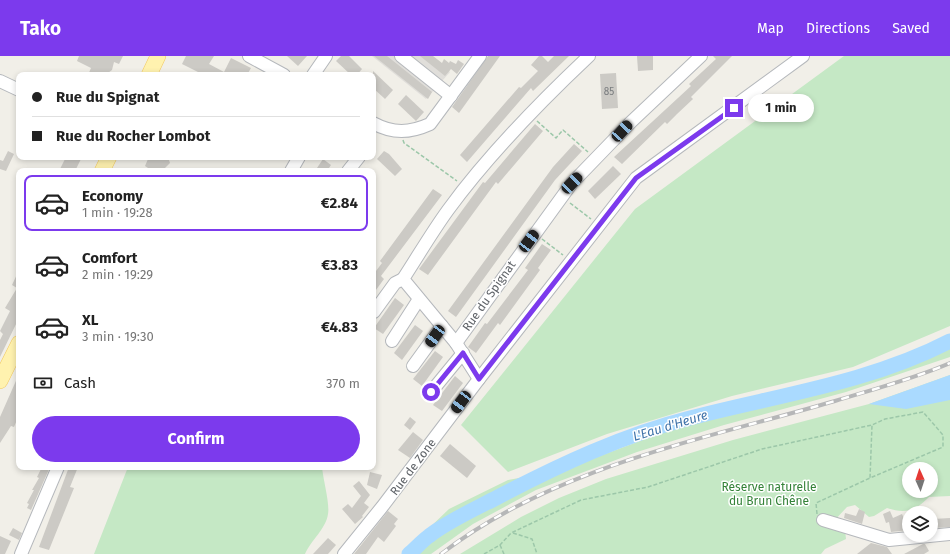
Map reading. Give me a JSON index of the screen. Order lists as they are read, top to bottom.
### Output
{
  "streets": {
    "street": ["Rue du Spignat", "Rue de Zone"]
  },
  "crossings": [
    ["Rue du Spignat", "Rue de Zone"]
  ],
  "water": ["L'Eau d'Heure"],
  "parks": ["Réserve naturelle du Brun Chêne"],
  "house_numbers": ["85"],
  "north": "top",
  "page": {
    "header": "Tako",
    "nav": ["Map", "Directions", "Saved"],
    "banner": ["Rue du Spignat", "Rue du Rocher Lombot"],
    "bubble": "1 min",
    "list": [
      {
        "name": "Economy",
        "note": "1 min · 19:28",
        "value": "€2.84"
      },
      {
        "name": "Comfort",
        "note": "2 min · 19:29",
        "value": "€3.83"
      },
      {
        "name": "XL",
        "note": "3 min · 19:30",
        "value": "€4.83"
      }
    ],
    "pay": ["Cash", "370 m"],
    "buttons": "Confirm"
  }
}
